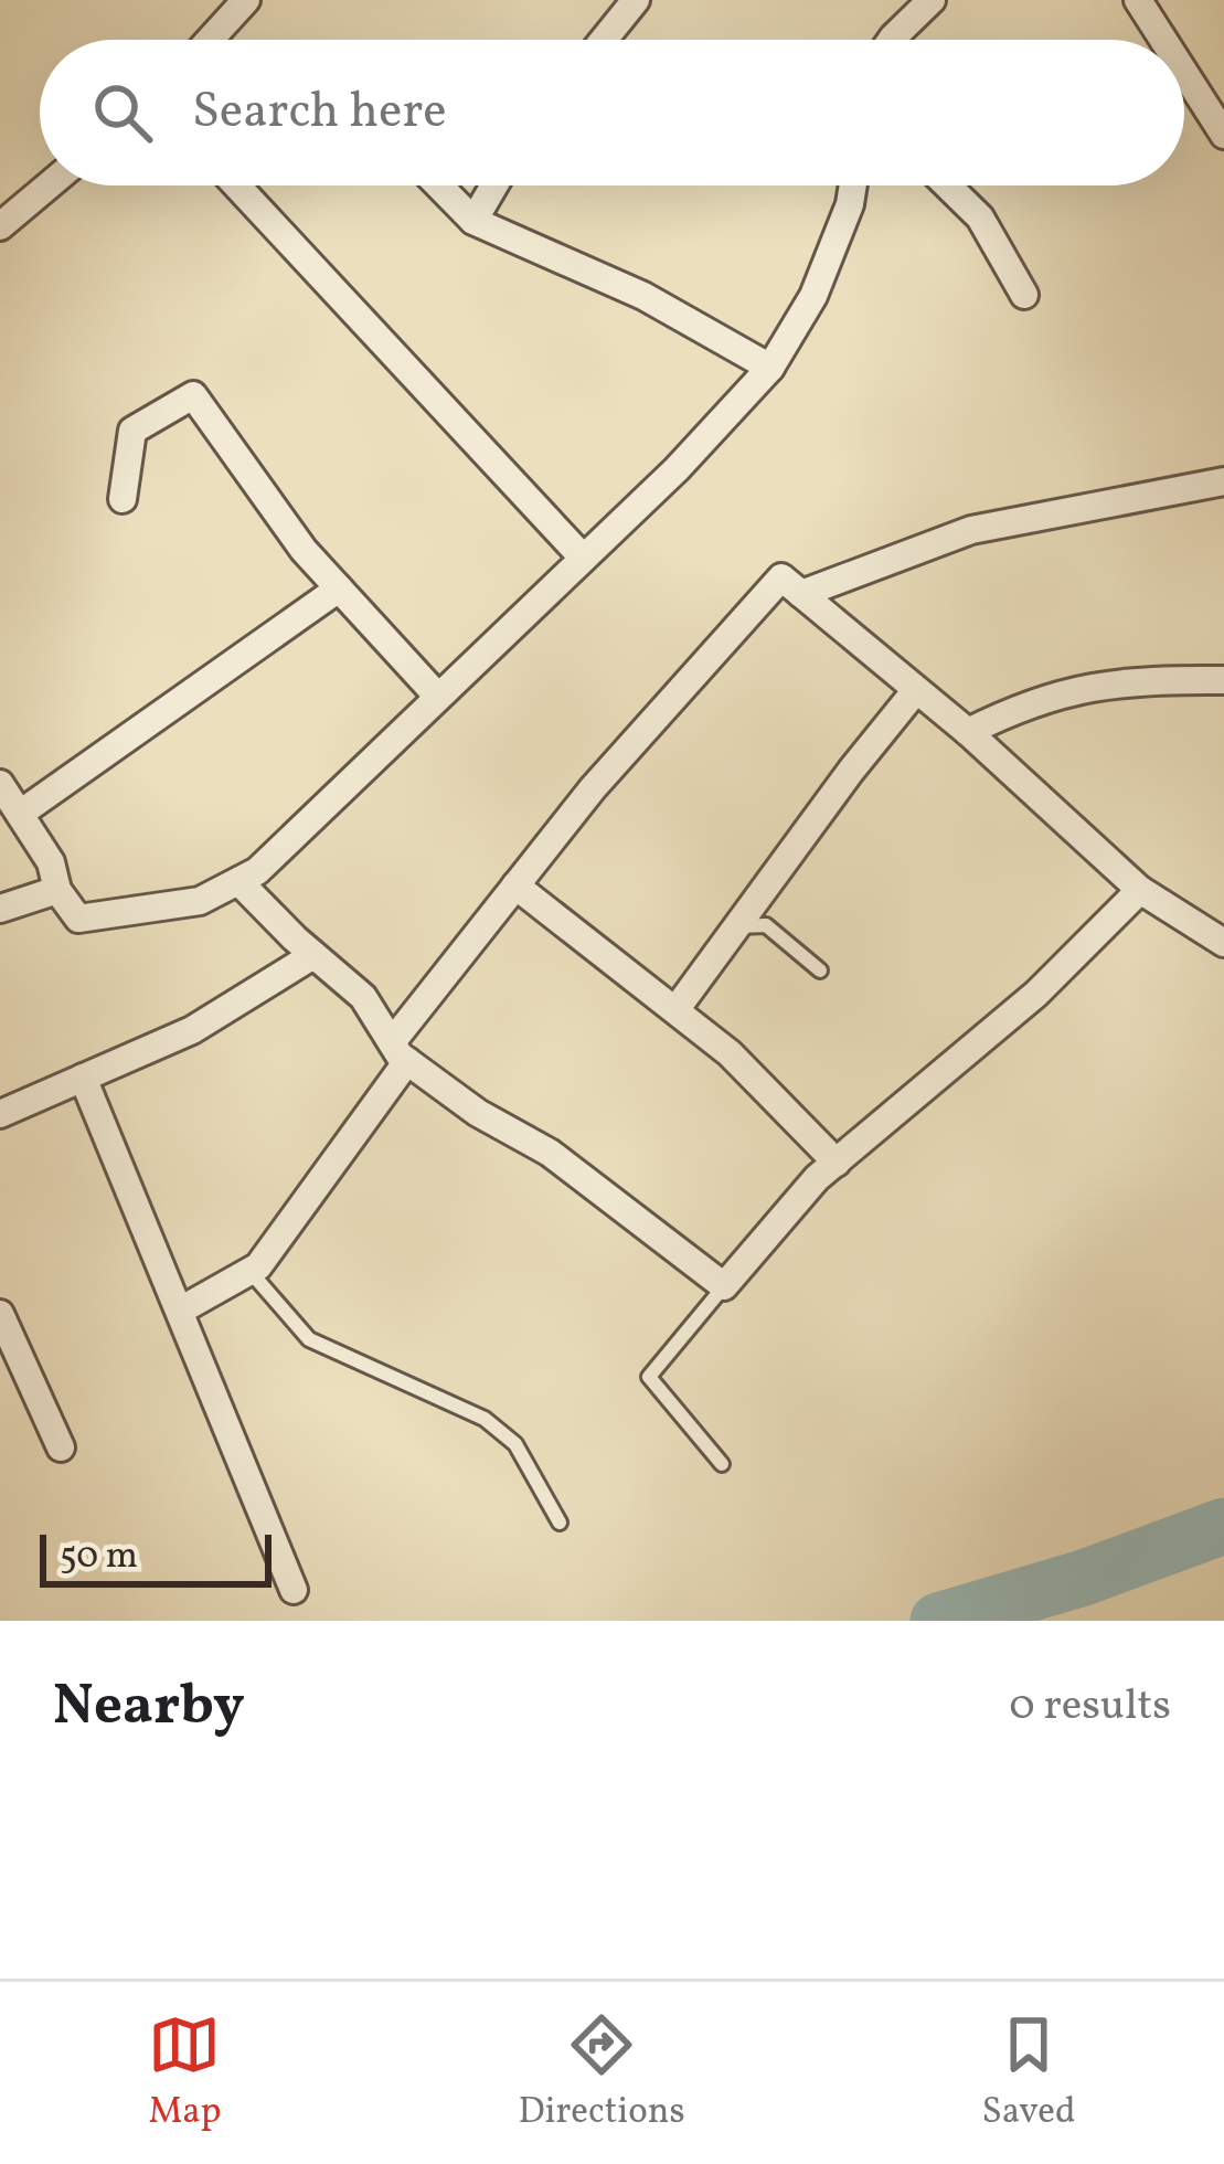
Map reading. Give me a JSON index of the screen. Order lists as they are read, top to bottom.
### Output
{
  "scale_bar": "50 m",
  "page": {
    "search": "Search here",
    "scale": "50 m",
    "heading": ["Nearby", "0 results"],
    "nav": ["Map", "Directions", "Saved"]
  }
}
